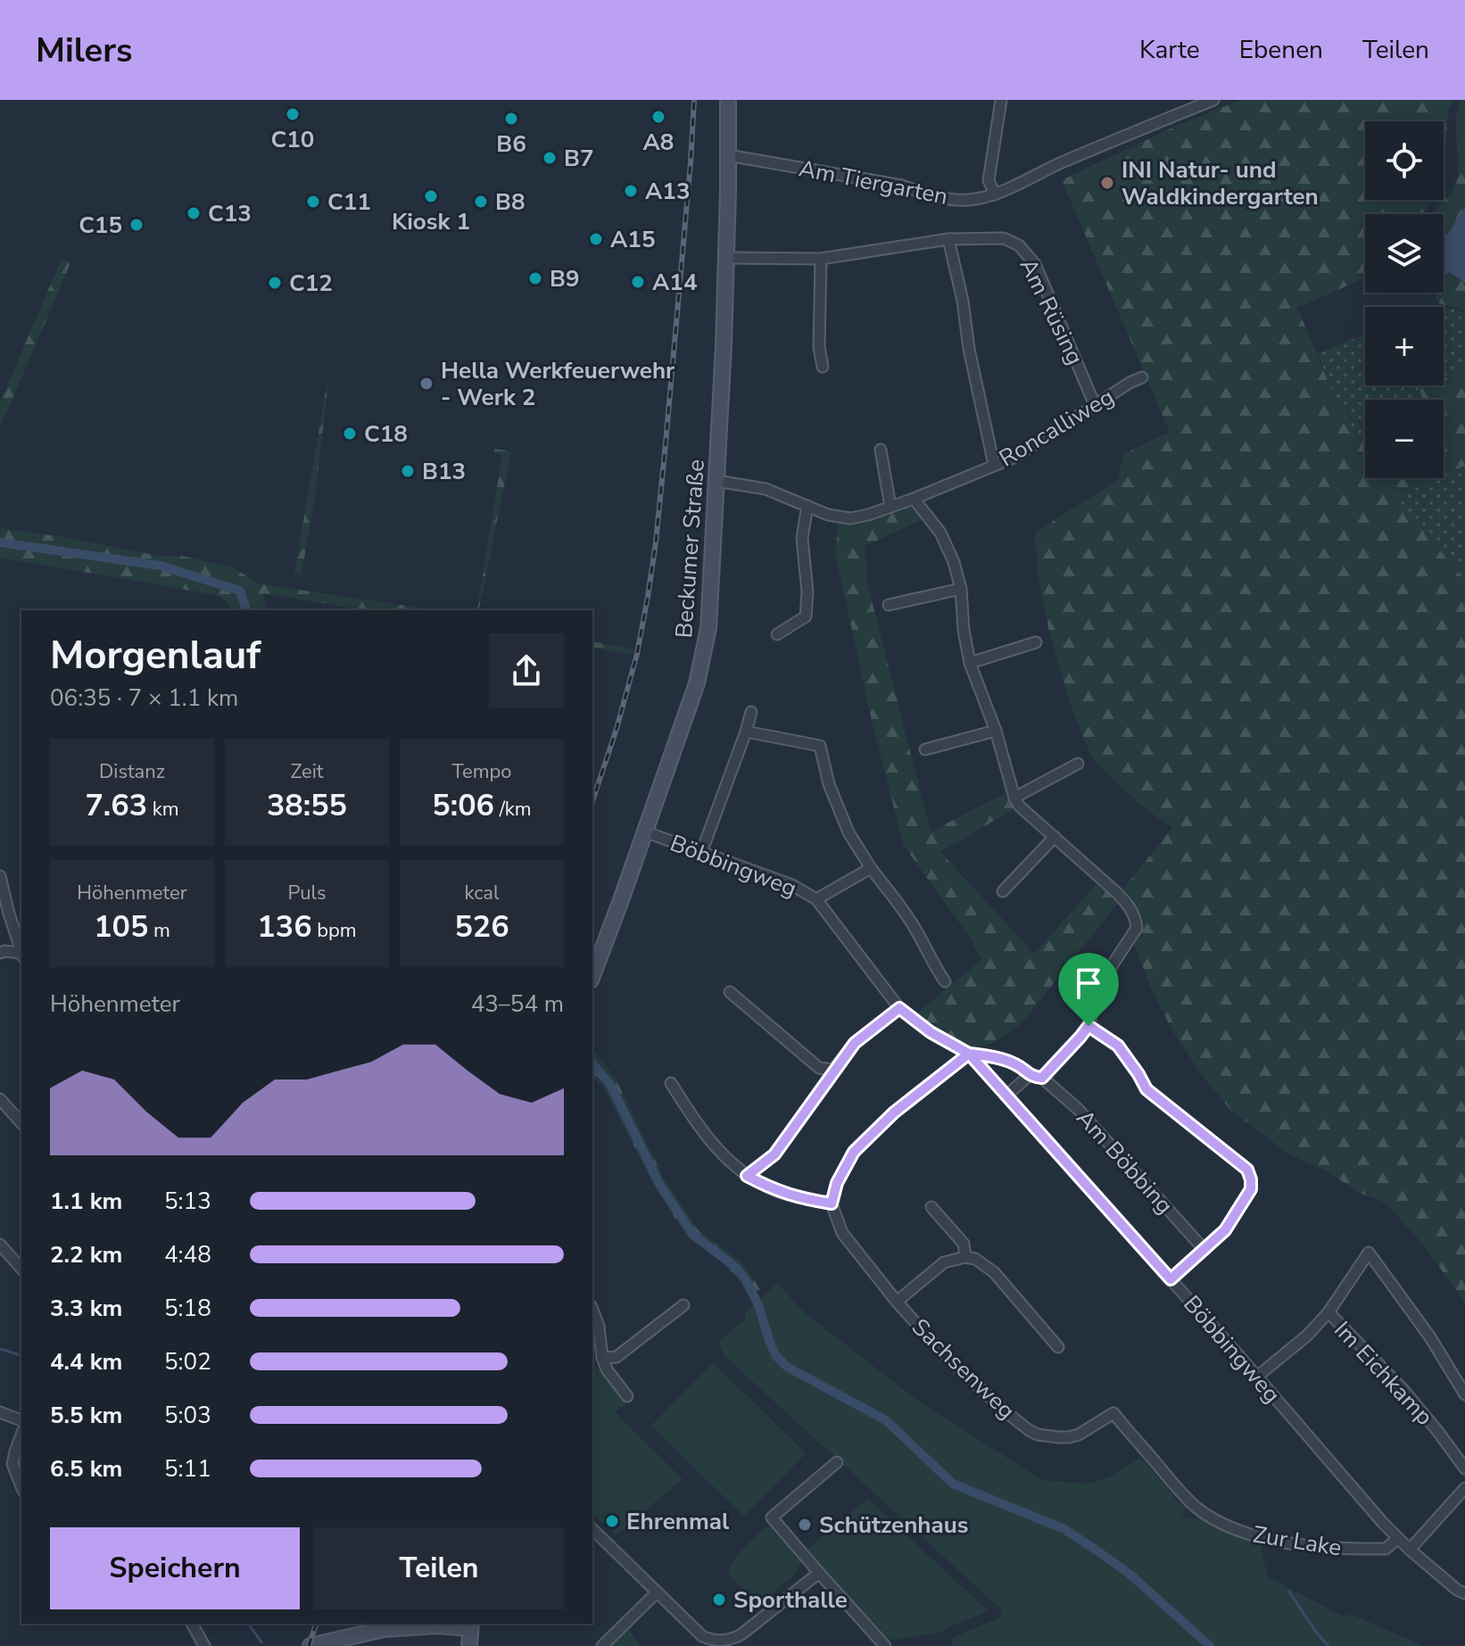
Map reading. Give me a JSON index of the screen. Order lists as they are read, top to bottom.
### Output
{
  "streets": {
    "main road": ["Beckumer Straße"],
    "street": [
      "Am Tiergarten",
      "Am Rüsing",
      "Roncalliweg",
      "Böbbingweg",
      "Am Böbbing",
      "Sachsenweg",
      "Im Eichkamp",
      "Zur Lake"
    ]
  },
  "crossings": [
    ["Am Tiergarten", "Beckumer Straße"],
    ["Am Rüsing", "Roncalliweg"],
    ["Am Rüsing", "Beckumer Straße"],
    ["Roncalliweg", "Beckumer Straße"],
    ["Beckumer Straße", "Böbbingweg"],
    ["Böbbingweg", "Am Böbbing"],
    ["Böbbingweg", "Zur Lake"],
    ["Sachsenweg", "Zur Lake"]
  ],
  "places": [
    "C10",
    "A8",
    "B6",
    "B7",
    "INI Natur- und Waldkindergarten",
    "A13",
    "Kiosk 1",
    "C11",
    "B8",
    "C13",
    "C15",
    "A15",
    "B9",
    "A14",
    "C12",
    "Hella Werkfeuerwehr - Werk 2",
    "C18",
    "B13",
    "Ehrenmal",
    "Schützenhaus",
    "Sporthalle"
  ],
  "page": {
    "header": "Milers",
    "nav": ["Karte", "Ebenen", "Teilen"],
    "map_buttons": ["+", "−"],
    "heading": ["Morgenlauf", "06:35 · 7 × 1.1 km"],
    "stats": [
      ["Distanz", "7.63 km"],
      ["Zeit", "38:55"],
      ["Tempo", "5:06 /km"],
      ["Höhenmeter", "105 m"],
      ["Puls", "136 bpm"],
      ["kcal", "526"]
    ],
    "chart": ["Höhenmeter", "43–54 m"],
    "list": [
      {
        "name": "1.1 km",
        "note": "5:13"
      },
      {
        "name": "2.2 km",
        "note": "4:48"
      },
      {
        "name": "3.3 km",
        "note": "5:18"
      },
      {
        "name": "4.4 km",
        "note": "5:02"
      },
      {
        "name": "5.5 km",
        "note": "5:03"
      },
      {
        "name": "6.5 km",
        "note": "5:11"
      }
    ],
    "buttons": ["Speichern", "Teilen"]
  }
}
